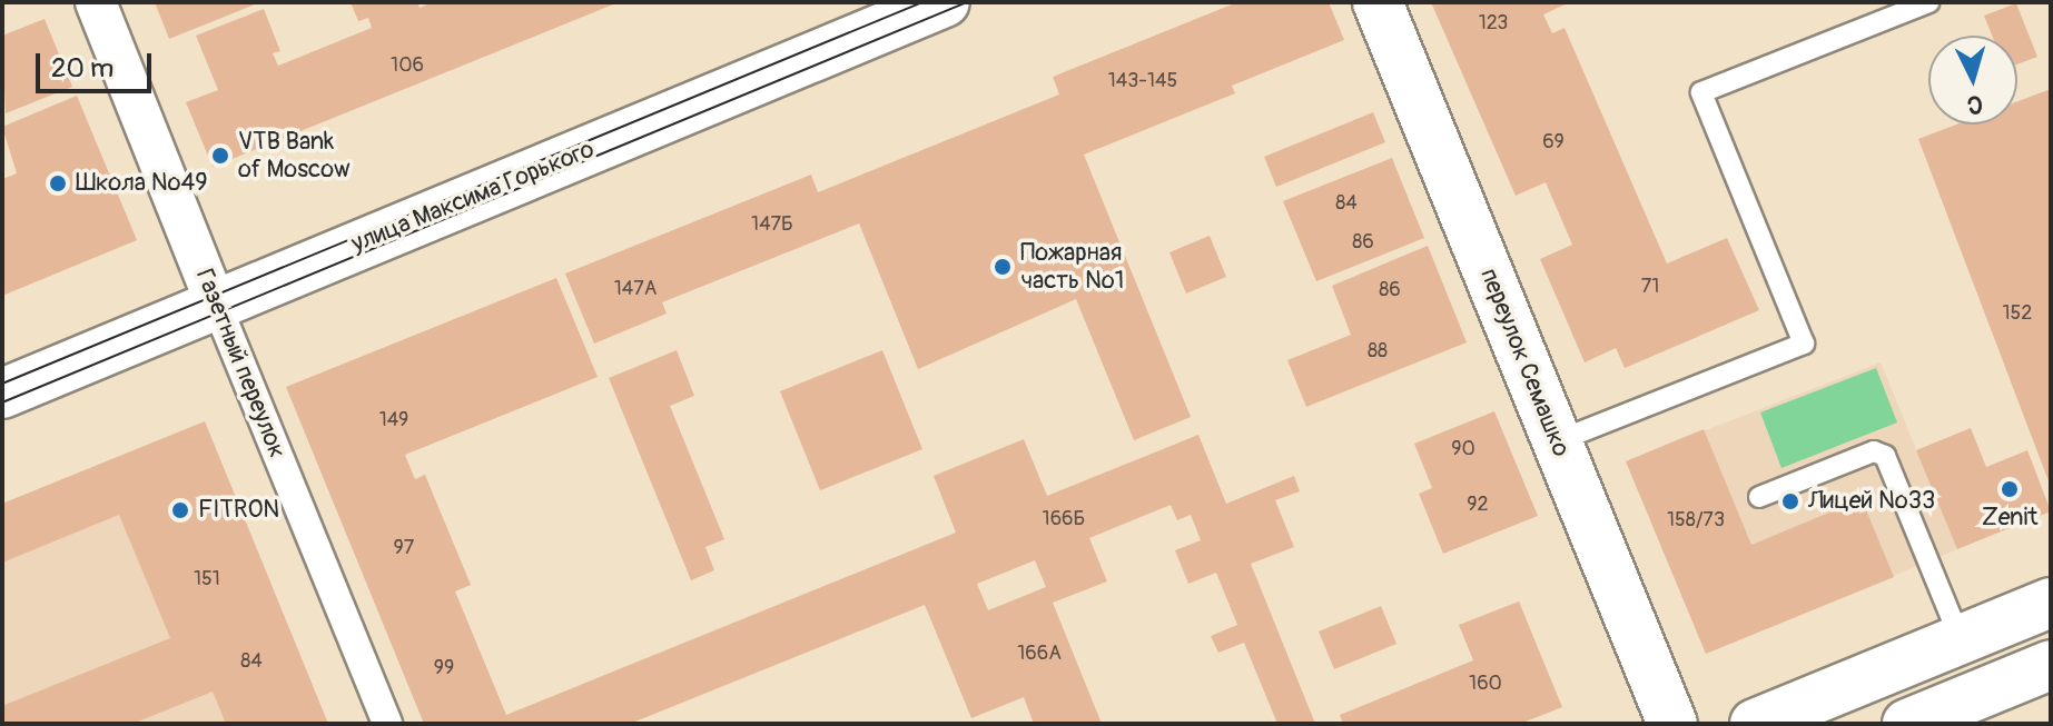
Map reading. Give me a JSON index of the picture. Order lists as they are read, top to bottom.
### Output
{
  "streets": {
    "main road": ["улица Максима Горького", "переулок Семашко"],
    "street": ["Газетный переулок"]
  },
  "crossings": [
    ["улица Максима Горького", "Газетный переулок"]
  ],
  "places": [
    "VTB Bank of Moscow",
    "Школа №49",
    "Пожарная часть №1",
    "Zenit",
    "Лицей №33",
    "FITRON"
  ],
  "house_numbers": [
    "123",
    "106",
    "143-145",
    "69",
    "84",
    "147Б",
    "86",
    "71",
    "147А",
    "86",
    "152",
    "88",
    "149",
    "90",
    "92",
    "166Б",
    "158/73",
    "97",
    "151",
    "166А",
    "84",
    "99",
    "160"
  ],
  "scale_bar": "20 m",
  "north": "bottom"
}
